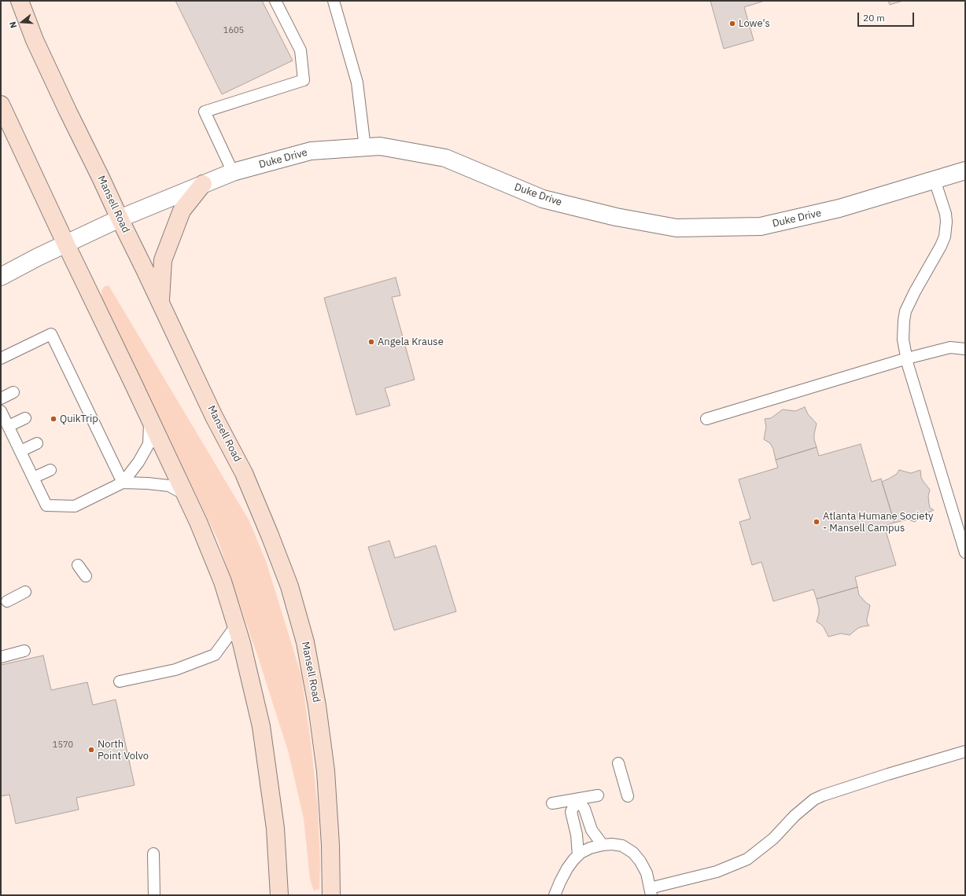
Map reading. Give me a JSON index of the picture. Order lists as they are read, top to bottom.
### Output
{
  "streets": {
    "main road": ["Mansell Road"],
    "street": ["Duke Drive"]
  },
  "crossings": [
    ["Duke Drive", "Mansell Road"]
  ],
  "places": [
    "Lowe's",
    "Angela Krause",
    "QuikTrip",
    "Atlanta Humane Society - Mansell Campus",
    "North Point Volvo"
  ],
  "house_numbers": ["1605", "1570"],
  "scale_bar": "20 m",
  "north": "left"
}
